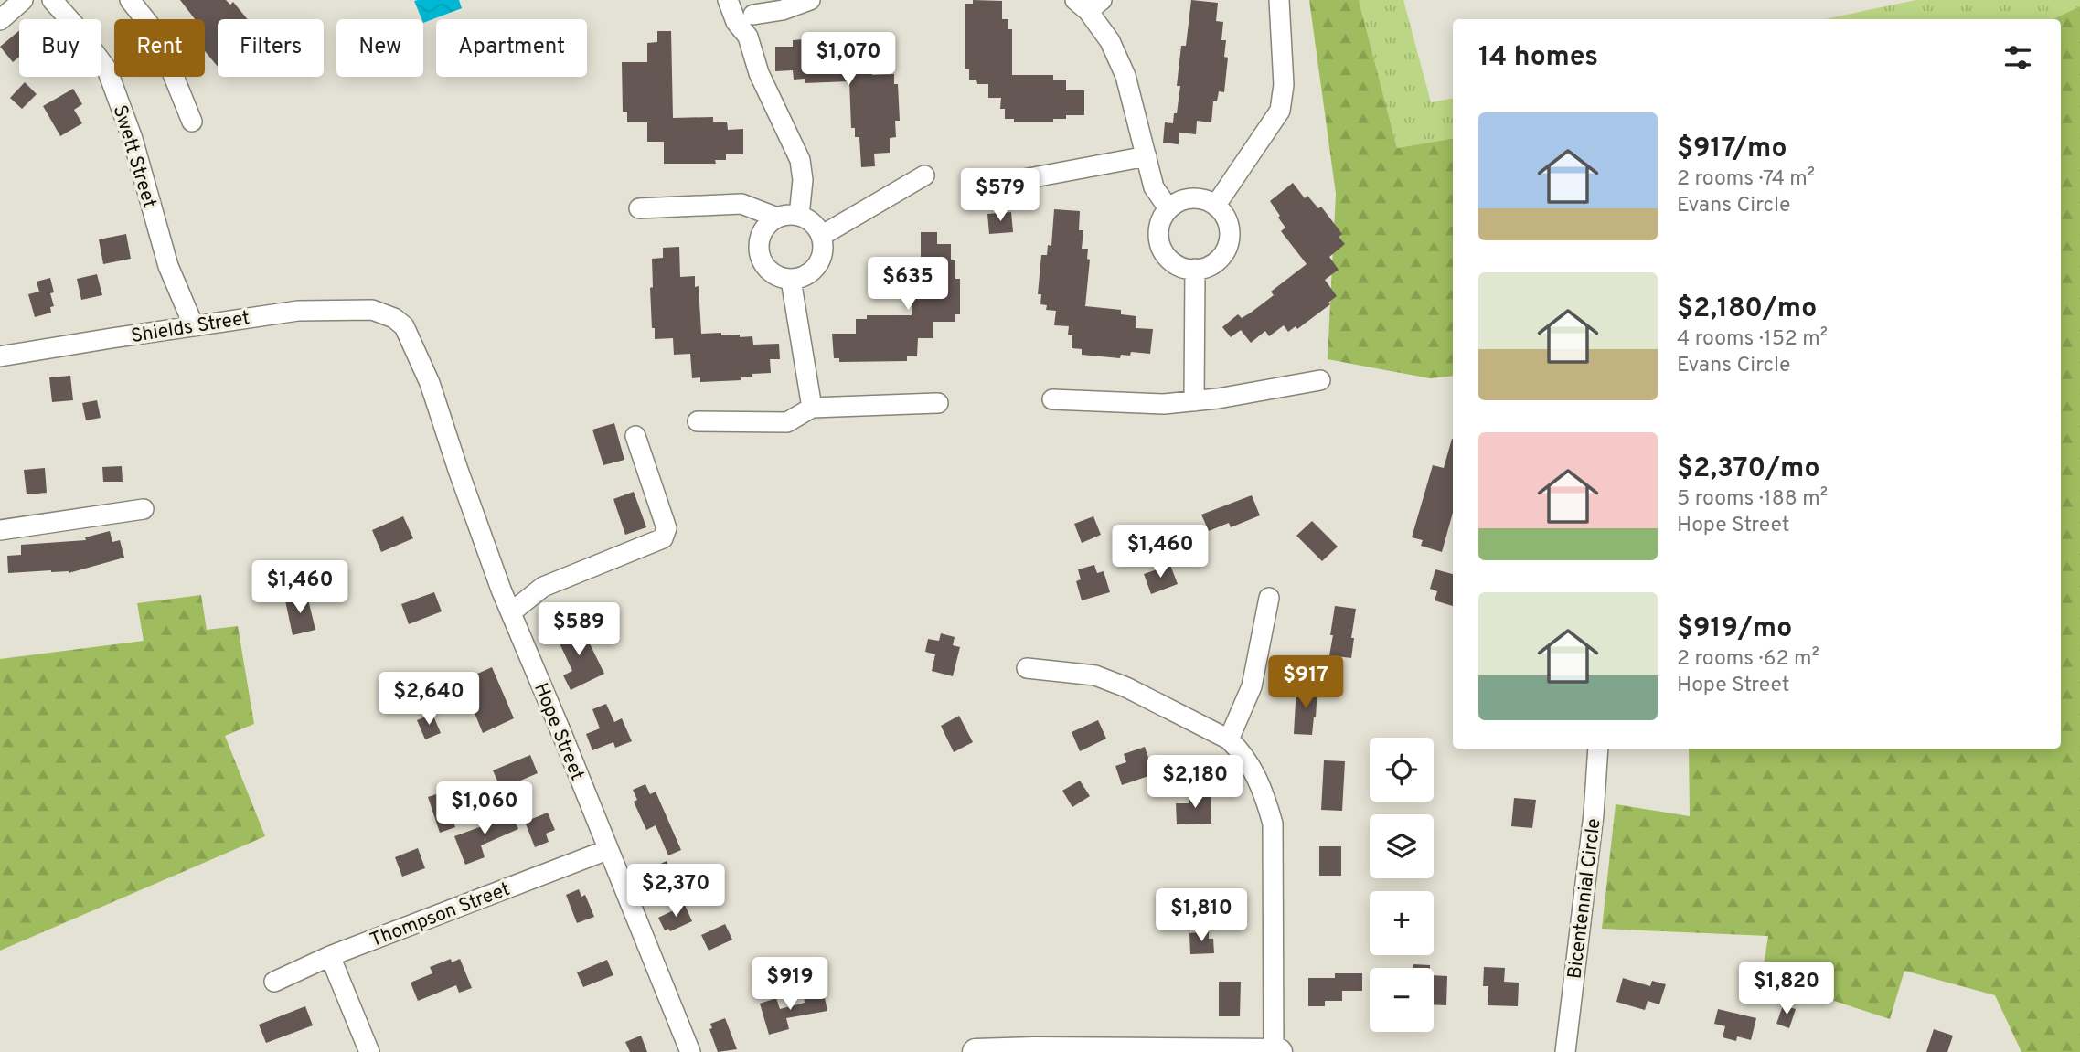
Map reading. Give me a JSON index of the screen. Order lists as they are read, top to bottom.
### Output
{
  "streets": {
    "street": [
      "Swett Street",
      "Shields Street",
      "Hope Street",
      "Bicentennial Circle",
      "Thompson Street"
    ]
  },
  "crossings": [
    ["Swett Street", "Shields Street"],
    ["Shields Street", "Hope Street"],
    ["Hope Street", "Thompson Street"]
  ],
  "page": {
    "chip": [
      "Buy",
      "Rent",
      "Filters",
      "New",
      "Apartment"
    ],
    "heading": "14 homes",
    "price": [
      "$1,070",
      "$579",
      "$635",
      "$1,460",
      "$1,460",
      "$589",
      "$917",
      "$2,640",
      "$2,180",
      "$1,060",
      "$2,370",
      "$1,810",
      "$919",
      "$1,820"
    ],
    "list": [
      {
        "name": "$917/mo",
        "note": "2 rooms · 74 m² · Evans Circle"
      },
      {
        "name": "$2,180/mo",
        "note": "4 rooms · 152 m² · Evans Circle"
      },
      {
        "name": "$2,370/mo",
        "note": "5 rooms · 188 m² · Hope Street"
      },
      {
        "name": "$919/mo",
        "note": "2 rooms · 62 m² · Hope Street"
      }
    ],
    "map_buttons": ["+", "−"]
  }
}
